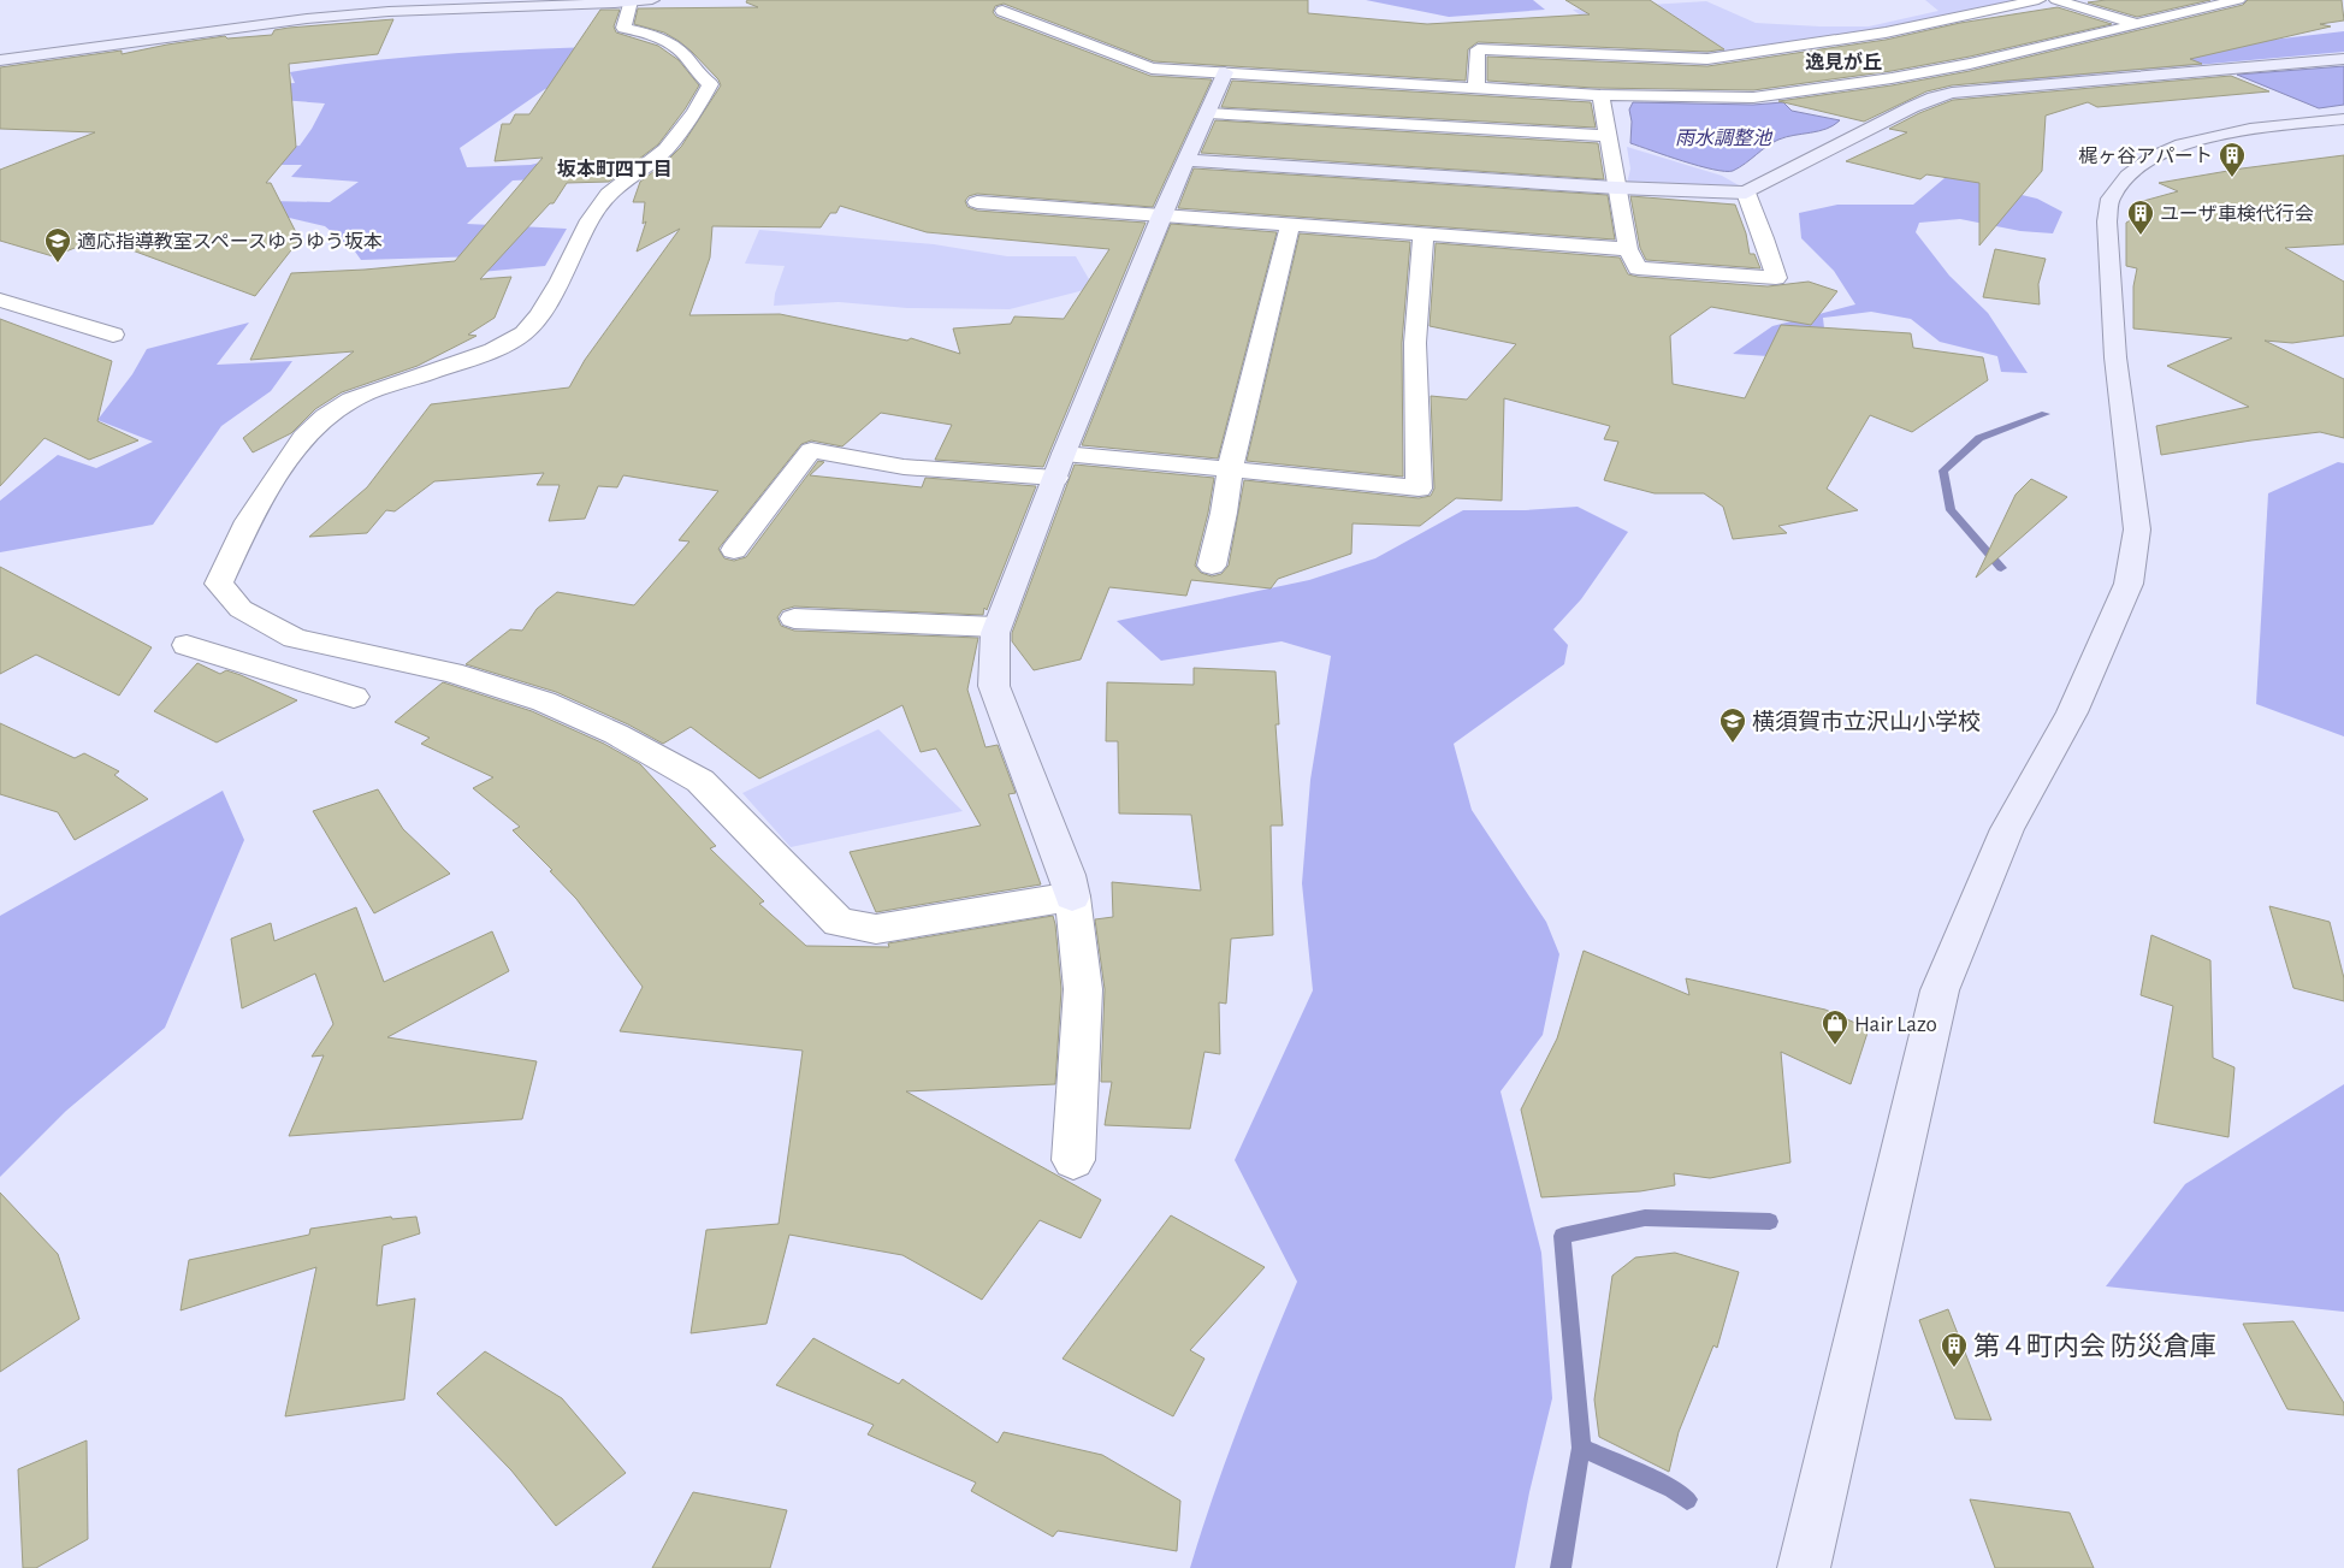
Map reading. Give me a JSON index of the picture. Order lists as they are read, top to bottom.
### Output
{
  "districts": ["逸見が丘", "坂本町四丁目"],
  "water": ["雨水調整池"],
  "places": {
    "building": ["梶ヶ谷アパート", "ユーザ車検代行会", "第４町内会 防災倉庫"],
    "school or university": ["適応指導教室スペースゆうゆう坂本", "横須賀市立沢山小学校"],
    "shop": ["Hair Lazo"]
  }
}
